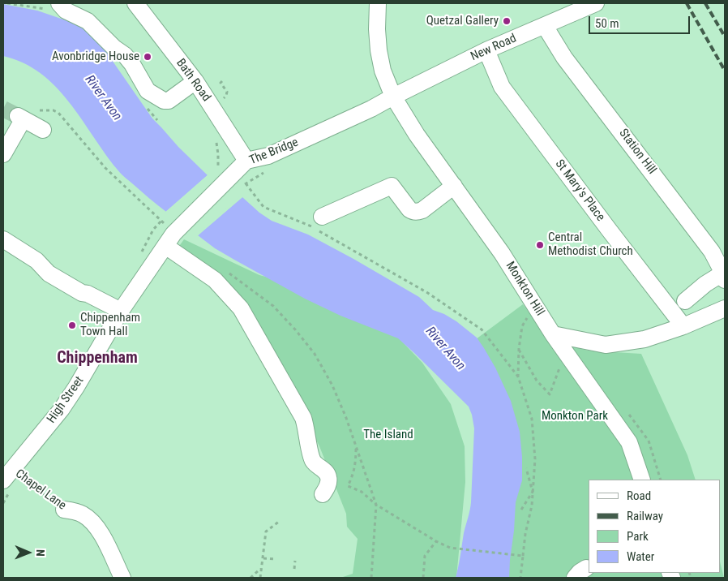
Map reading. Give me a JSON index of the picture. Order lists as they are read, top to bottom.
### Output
{
  "streets": {
    "street": [
      "New Road",
      "Bath Road",
      "The Bridge",
      "Station Hill",
      "St Mary's Place",
      "Monkton Hill",
      "High Street",
      "Chapel Lane"
    ]
  },
  "crossings": [
    ["New Road", "The Bridge"],
    ["New Road", "Station Hill"],
    ["New Road", "St Mary's Place"],
    ["New Road", "Monkton Hill"],
    ["Bath Road", "The Bridge"],
    ["The Bridge", "Monkton Hill"],
    ["The Bridge", "High Street"],
    ["High Street", "Chapel Lane"]
  ],
  "districts": ["Chippenham"],
  "water": ["River Avon"],
  "parks": ["Monkton Park", "The Island"],
  "places": [
    "Quetzal Gallery",
    "Avonbridge House",
    "Central Methodist Church",
    "Chippenham Town Hall"
  ],
  "legend": [
    "Road",
    "Railway",
    "Park",
    "Water"
  ],
  "scale_bar": "50 m",
  "north": "right"
}
